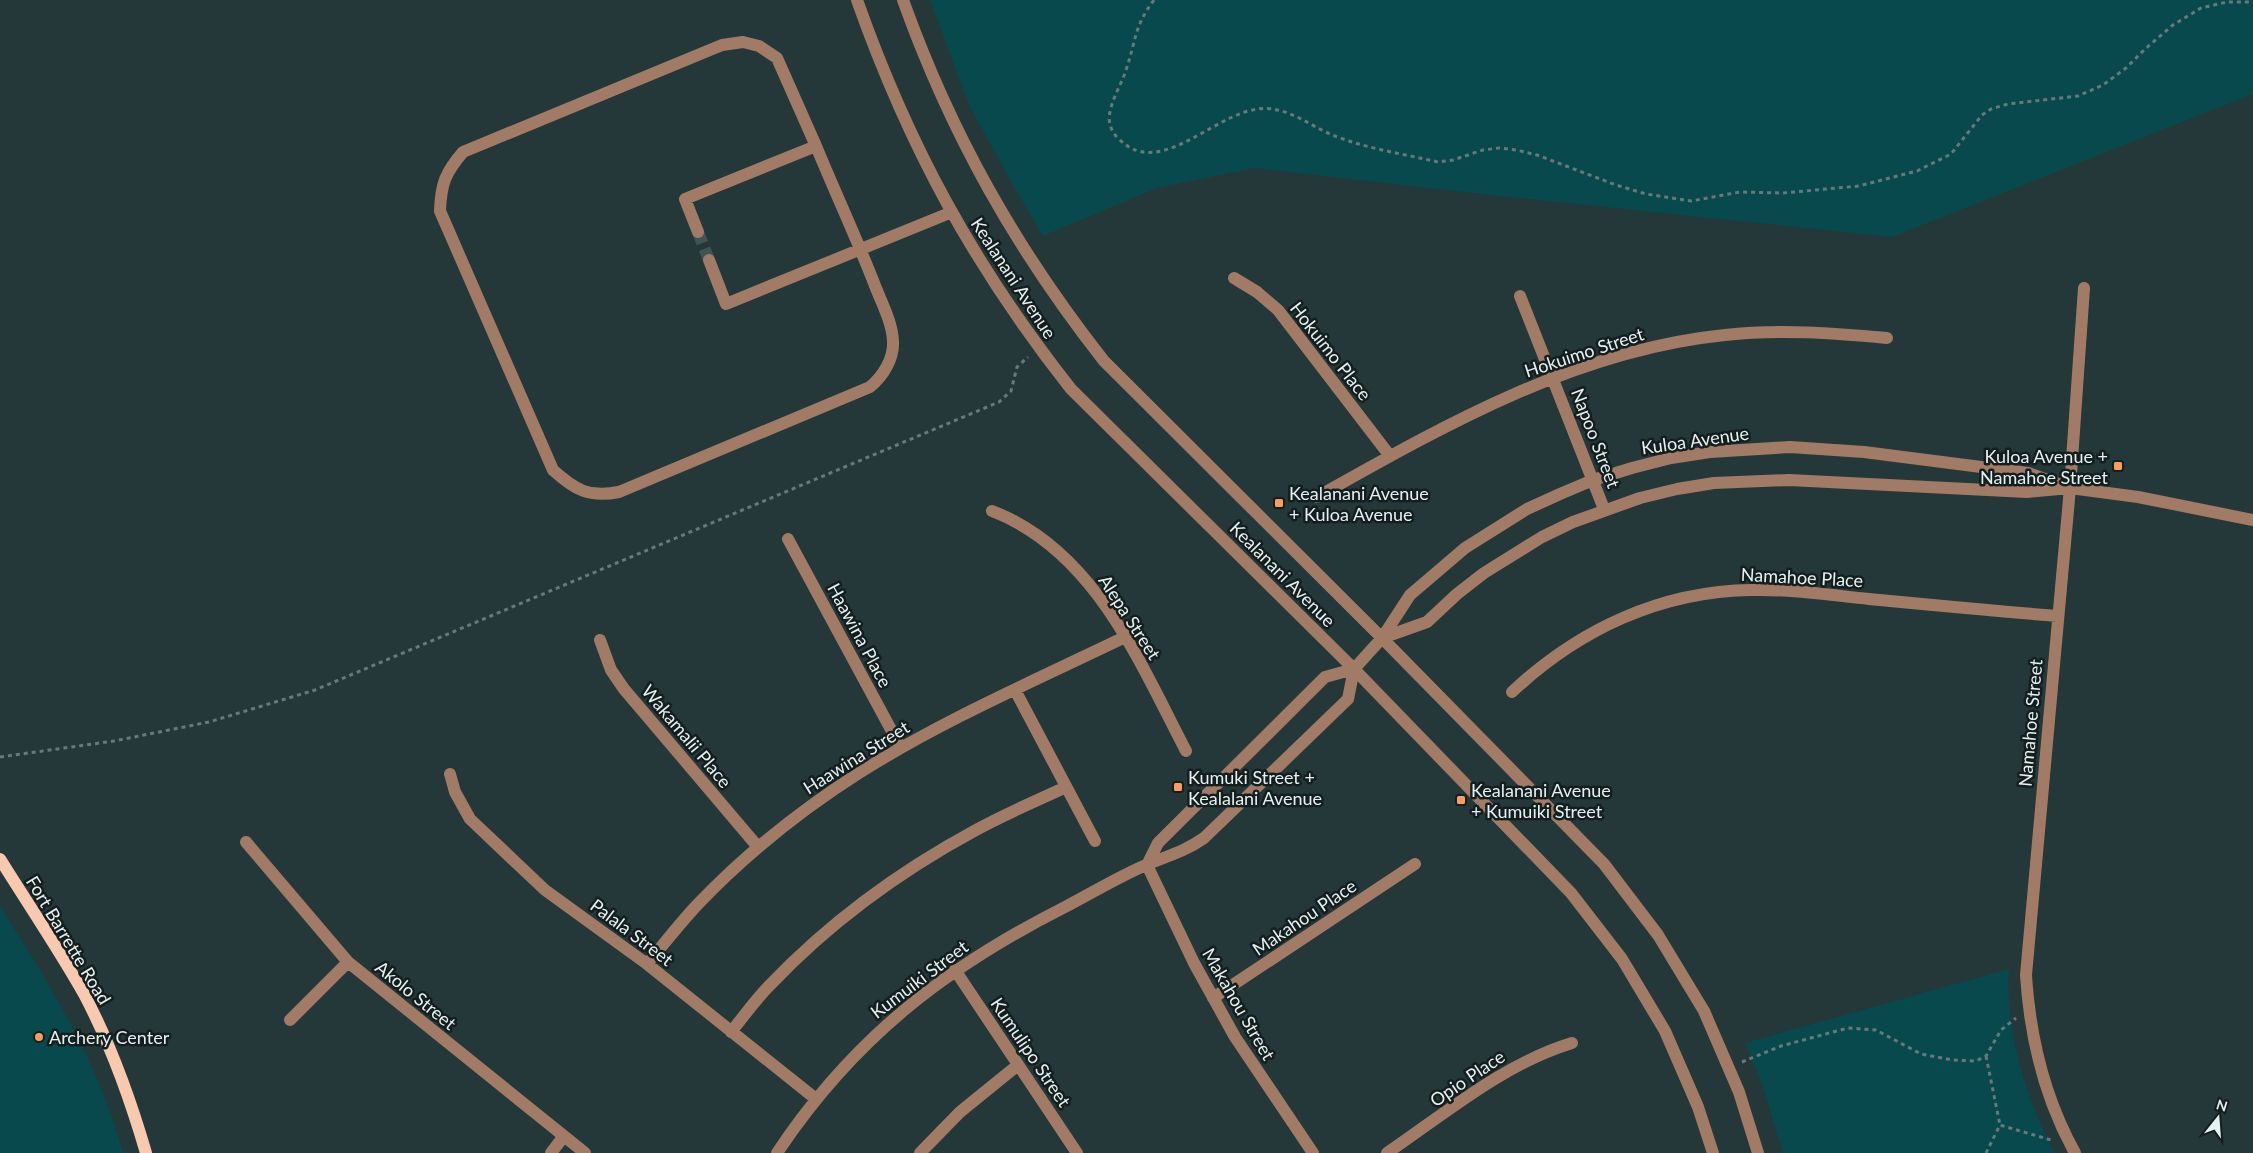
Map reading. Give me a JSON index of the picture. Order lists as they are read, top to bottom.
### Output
{
  "streets": {
    "main road": ["Fort Barrette Road"],
    "street": [
      "Kealanani Avenue",
      "Hokuimo Place",
      "Hokuimo Street",
      "Napoo Street",
      "Kuloa Avenue",
      "Namahoe Place",
      "Alepa Street",
      "Haawina Place",
      "Namahoe Street",
      "Wakamalii Place",
      "Haawina Street",
      "Makahou Place",
      "Palala Street",
      "Kumuiki Street",
      "Akolo Street",
      "Makahou Street",
      "Kumulipo Street",
      "Opio Place"
    ]
  },
  "crossings": [
    ["Kealanani Avenue", "Kuloa Avenue"],
    ["Kealanani Avenue", "Kumuiki Street"],
    ["Hokuimo Place", "Hokuimo Street"],
    ["Hokuimo Street", "Napoo Street"],
    ["Napoo Street", "Kuloa Avenue"],
    ["Kuloa Avenue", "Namahoe Street"],
    ["Kuloa Avenue", "Kumuiki Street"],
    ["Namahoe Place", "Namahoe Street"],
    ["Alepa Street", "Haawina Street"],
    ["Haawina Place", "Haawina Street"],
    ["Wakamalii Place", "Haawina Street"],
    ["Haawina Street", "Palala Street"],
    ["Makahou Place", "Makahou Street"],
    ["Palala Street", "Kumuiki Street"],
    ["Kumuiki Street", "Makahou Street"],
    ["Kumuiki Street", "Kumulipo Street"]
  ],
  "places": {
    "transit": [
      "Kuloa Avenue + Namahoe Street",
      "Kealanani Avenue + Kuloa Avenue",
      "Kumuki Street + Kealalani Avenue",
      "Kealanani Avenue + Kumuiki Street"
    ],
    "other": ["Archery Center"]
  },
  "north": "top"
}
